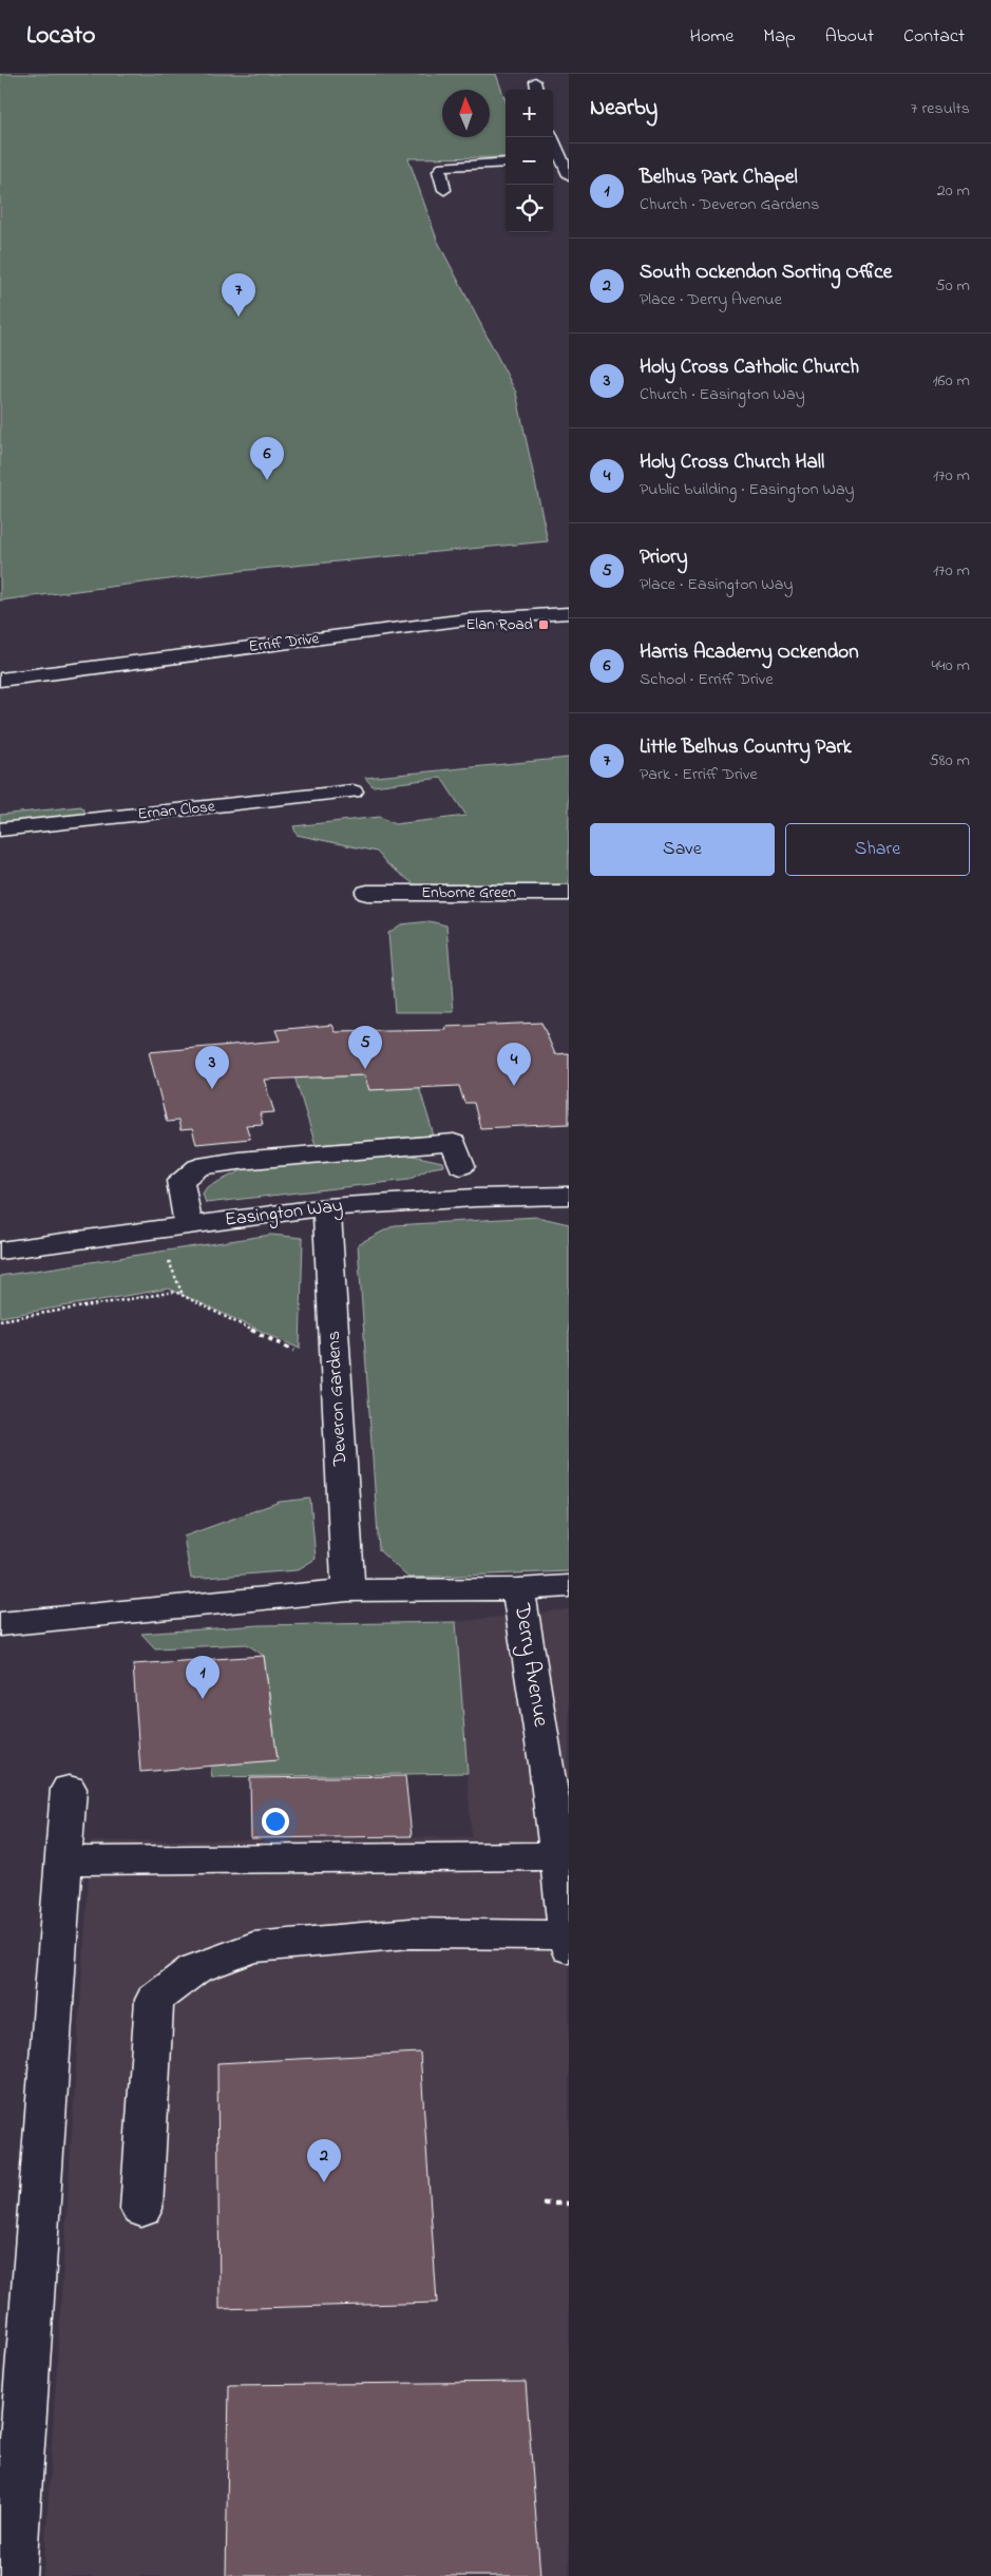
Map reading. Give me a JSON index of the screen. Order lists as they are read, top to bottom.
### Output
{
  "streets": {
    "street": [
      "Erriff Drive",
      "Ernan Close",
      "Enborne Green",
      "Easington Way",
      "Deveron Gardens",
      "Derry Avenue"
    ]
  },
  "crossings": [
    ["Easington Way", "Deveron Gardens"]
  ],
  "places": {
    "transit": ["Elan Road"]
  },
  "north": "top",
  "page": {
    "header": "Locato",
    "nav": [
      "Home",
      "Map",
      "About",
      "Contact"
    ],
    "heading": ["Nearby", "7 results"],
    "map_buttons": ["+", "−"],
    "list": [
      {
        "mark": "1",
        "name": "Belhus Park Chapel",
        "note": "Church · Deveron Gardens",
        "value": "20 m"
      },
      {
        "mark": "2",
        "name": "South Ockendon Sorting Office",
        "note": "Place · Derry Avenue",
        "value": "50 m"
      },
      {
        "mark": "3",
        "name": "Holy Cross Catholic Church",
        "note": "Church · Easington Way",
        "value": "160 m"
      },
      {
        "mark": "4",
        "name": "Holy Cross Church Hall",
        "note": "Public building · Easington Way",
        "value": "170 m"
      },
      {
        "mark": "5",
        "name": "Priory",
        "note": "Place · Easington Way",
        "value": "170 m"
      },
      {
        "mark": "6",
        "name": "Harris Academy Ockendon",
        "note": "School · Erriff Drive",
        "value": "440 m"
      },
      {
        "mark": "7",
        "name": "Little Belhus Country Park",
        "note": "Park · Erriff Drive",
        "value": "580 m"
      }
    ],
    "pins": [
      "7",
      "6",
      "5",
      "4",
      "3",
      "1",
      "2"
    ],
    "buttons": ["Save", "Share"]
  }
}
